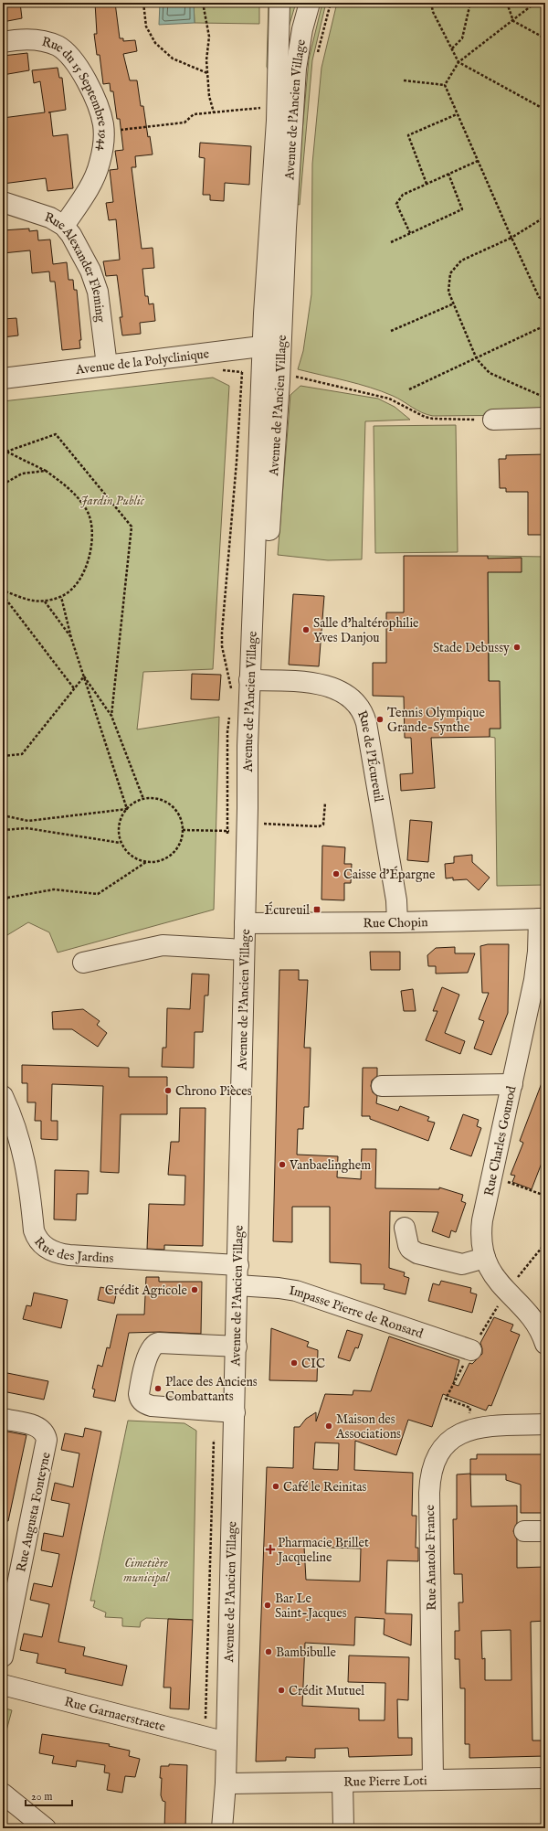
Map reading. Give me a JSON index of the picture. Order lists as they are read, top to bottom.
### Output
{
  "streets": {
    "street": [
      "Rue du 15 Septembre 1944",
      "Avenue de l'Ancien Village",
      "Rue Alexander Fleming",
      "Avenue de la Polyclinique",
      "Rue de l'Écureuil",
      "Rue Chopin",
      "Rue Charles Gounod",
      "Rue des Jardins",
      "Impasse Pierre de Ronsard",
      "Rue Augusta Fonteyne",
      "Rue Anatole France",
      "Rue Garnaerstraete",
      "Rue Pierre Loti"
    ]
  },
  "crossings": [
    ["Rue du 15 Septembre 1944", "Rue Alexander Fleming"],
    ["Avenue de l'Ancien Village", "Avenue de la Polyclinique"],
    ["Avenue de l'Ancien Village", "Rue de l'Écureuil"],
    ["Avenue de l'Ancien Village", "Rue Chopin"],
    ["Avenue de l'Ancien Village", "Rue des Jardins"],
    ["Avenue de l'Ancien Village", "Impasse Pierre de Ronsard"],
    ["Avenue de l'Ancien Village", "Rue Garnaerstraete"],
    ["Avenue de l'Ancien Village", "Rue Pierre Loti"],
    ["Rue Alexander Fleming", "Avenue de la Polyclinique"],
    ["Rue de l'Écureuil", "Rue Chopin"],
    ["Rue Chopin", "Rue Charles Gounod"],
    ["Rue Anatole France", "Rue Pierre Loti"]
  ],
  "parks": ["Jardin Public", "Cimetière municipal"],
  "places": {
    "other": [
      "Salle d'haltérophilie Yves Danjou",
      "Stade Debussy",
      "Tennis Olympique Grande-Synthe",
      "Caisse d'Épargne",
      "Chrono Pièces",
      "Vanbaelinghem",
      "Crédit Agricole",
      "CIC",
      "Place des Anciens Combattants",
      "Maison des Associations",
      "Café le Reinitas",
      "Bar Le Saint-Jacques",
      "Bambibulle",
      "Crédit Mutuel"
    ],
    "transit": ["Écureuil"],
    "health": ["Pharmacie Brillet Jacqueline"]
  },
  "scale_bar": "20 m"
}
